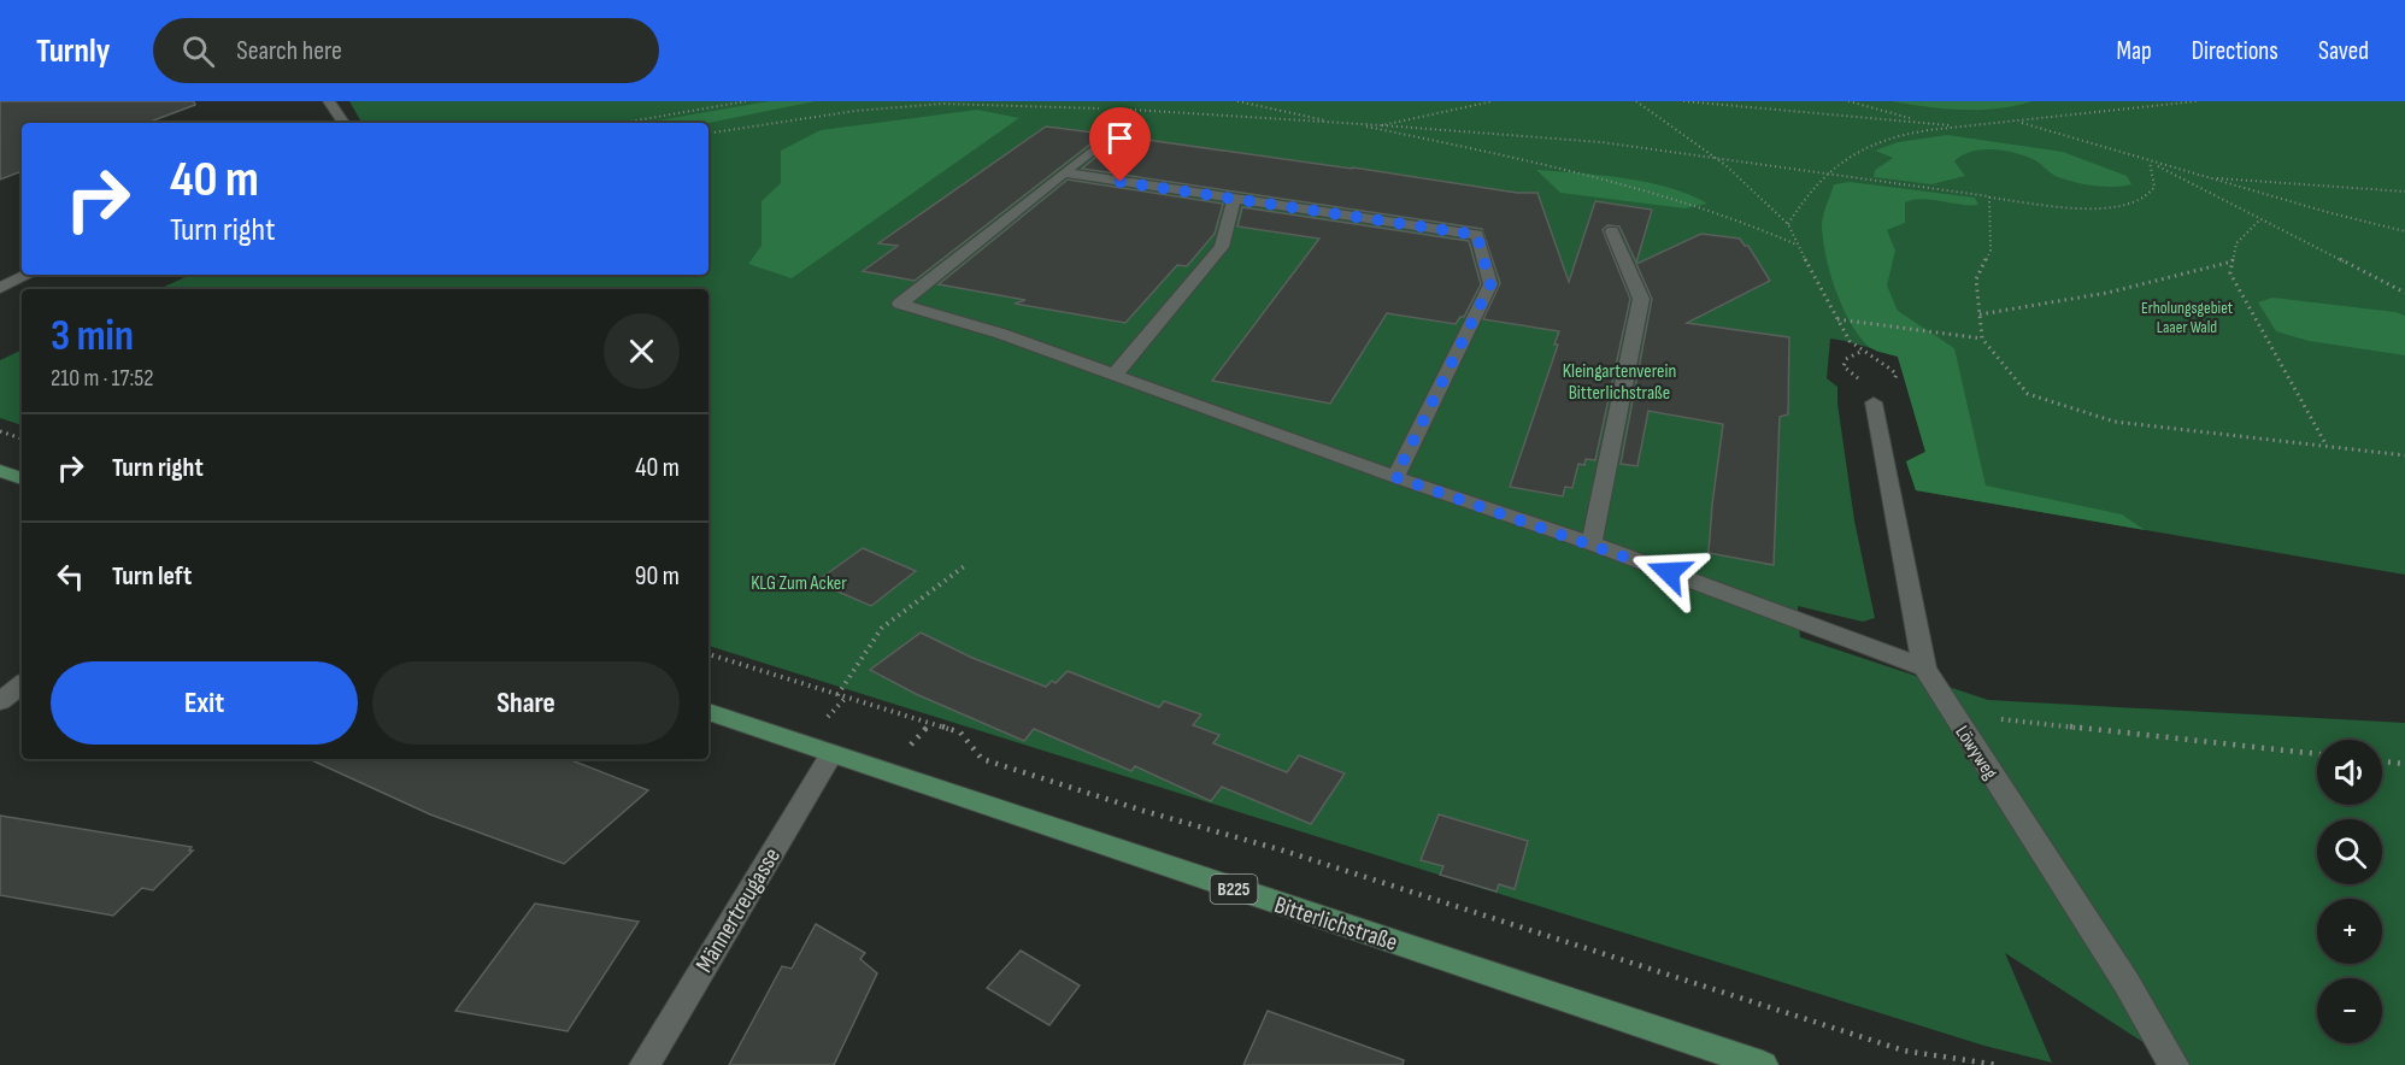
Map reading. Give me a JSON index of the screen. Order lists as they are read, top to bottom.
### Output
{
  "streets": {
    "main road": ["B225", "Bitterlichstraße"],
    "street": ["Löwyweg", "Männertreugasse"]
  },
  "crossings": [
    ["Männertreugasse", "Bitterlichstraße"]
  ],
  "parks": ["Erholungsgebiet Laaer Wald", "Kleingartenverein Bitterlichstraße", "KLG Zum Acker"],
  "page": {
    "header": "Turnly",
    "search": "Search here",
    "nav": ["Map", "Directions", "Saved"],
    "turn": ["40 m", "Turn right"],
    "heading": ["3 min", "210 m · 17:52"],
    "list": [
      {
        "name": "Turn right",
        "value": "40 m"
      },
      {
        "name": "Turn left",
        "value": "90 m"
      }
    ],
    "buttons": ["Exit", "Share"],
    "map_buttons": ["+", "−"]
  }
}
